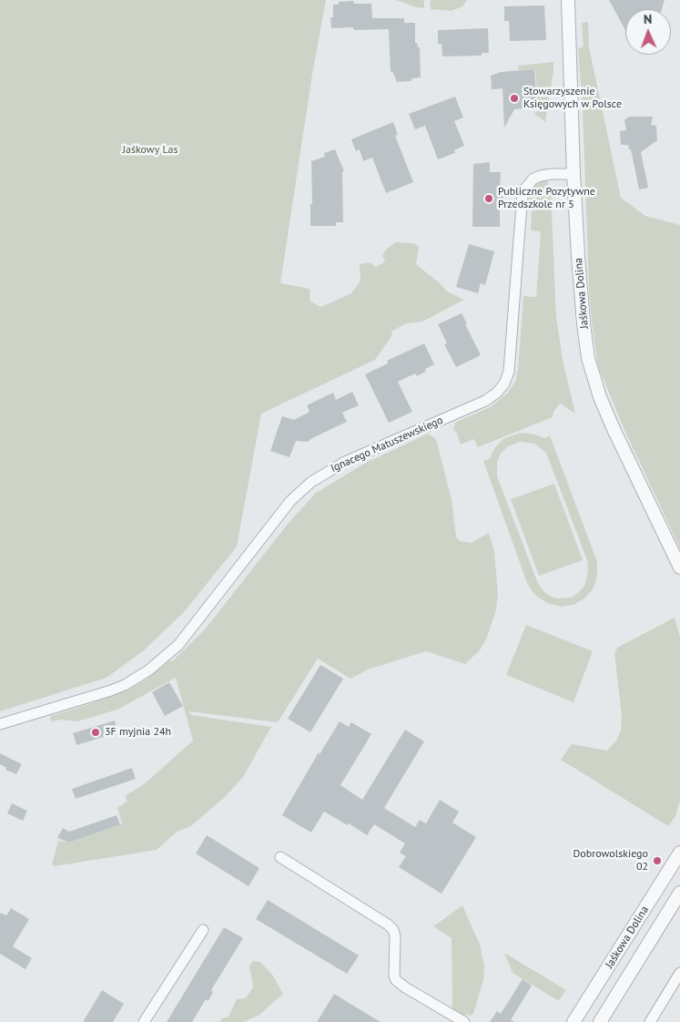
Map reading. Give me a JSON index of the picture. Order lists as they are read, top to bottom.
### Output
{
  "streets": {
    "street": ["Jaśkowa Dolina", "Ignacego Matuszewskiego"]
  },
  "crossings": [
    ["Jaśkowa Dolina", "Ignacego Matuszewskiego"]
  ],
  "parks": ["Jaśkowy Las"],
  "places": [
    "Stowarzyszenie Księgowych w Polsce",
    "Publiczne Pozytywne Przedszkole nr 5",
    "3F myjnia 24h",
    "Dobrowolskiego 02"
  ],
  "north": "top"
}
